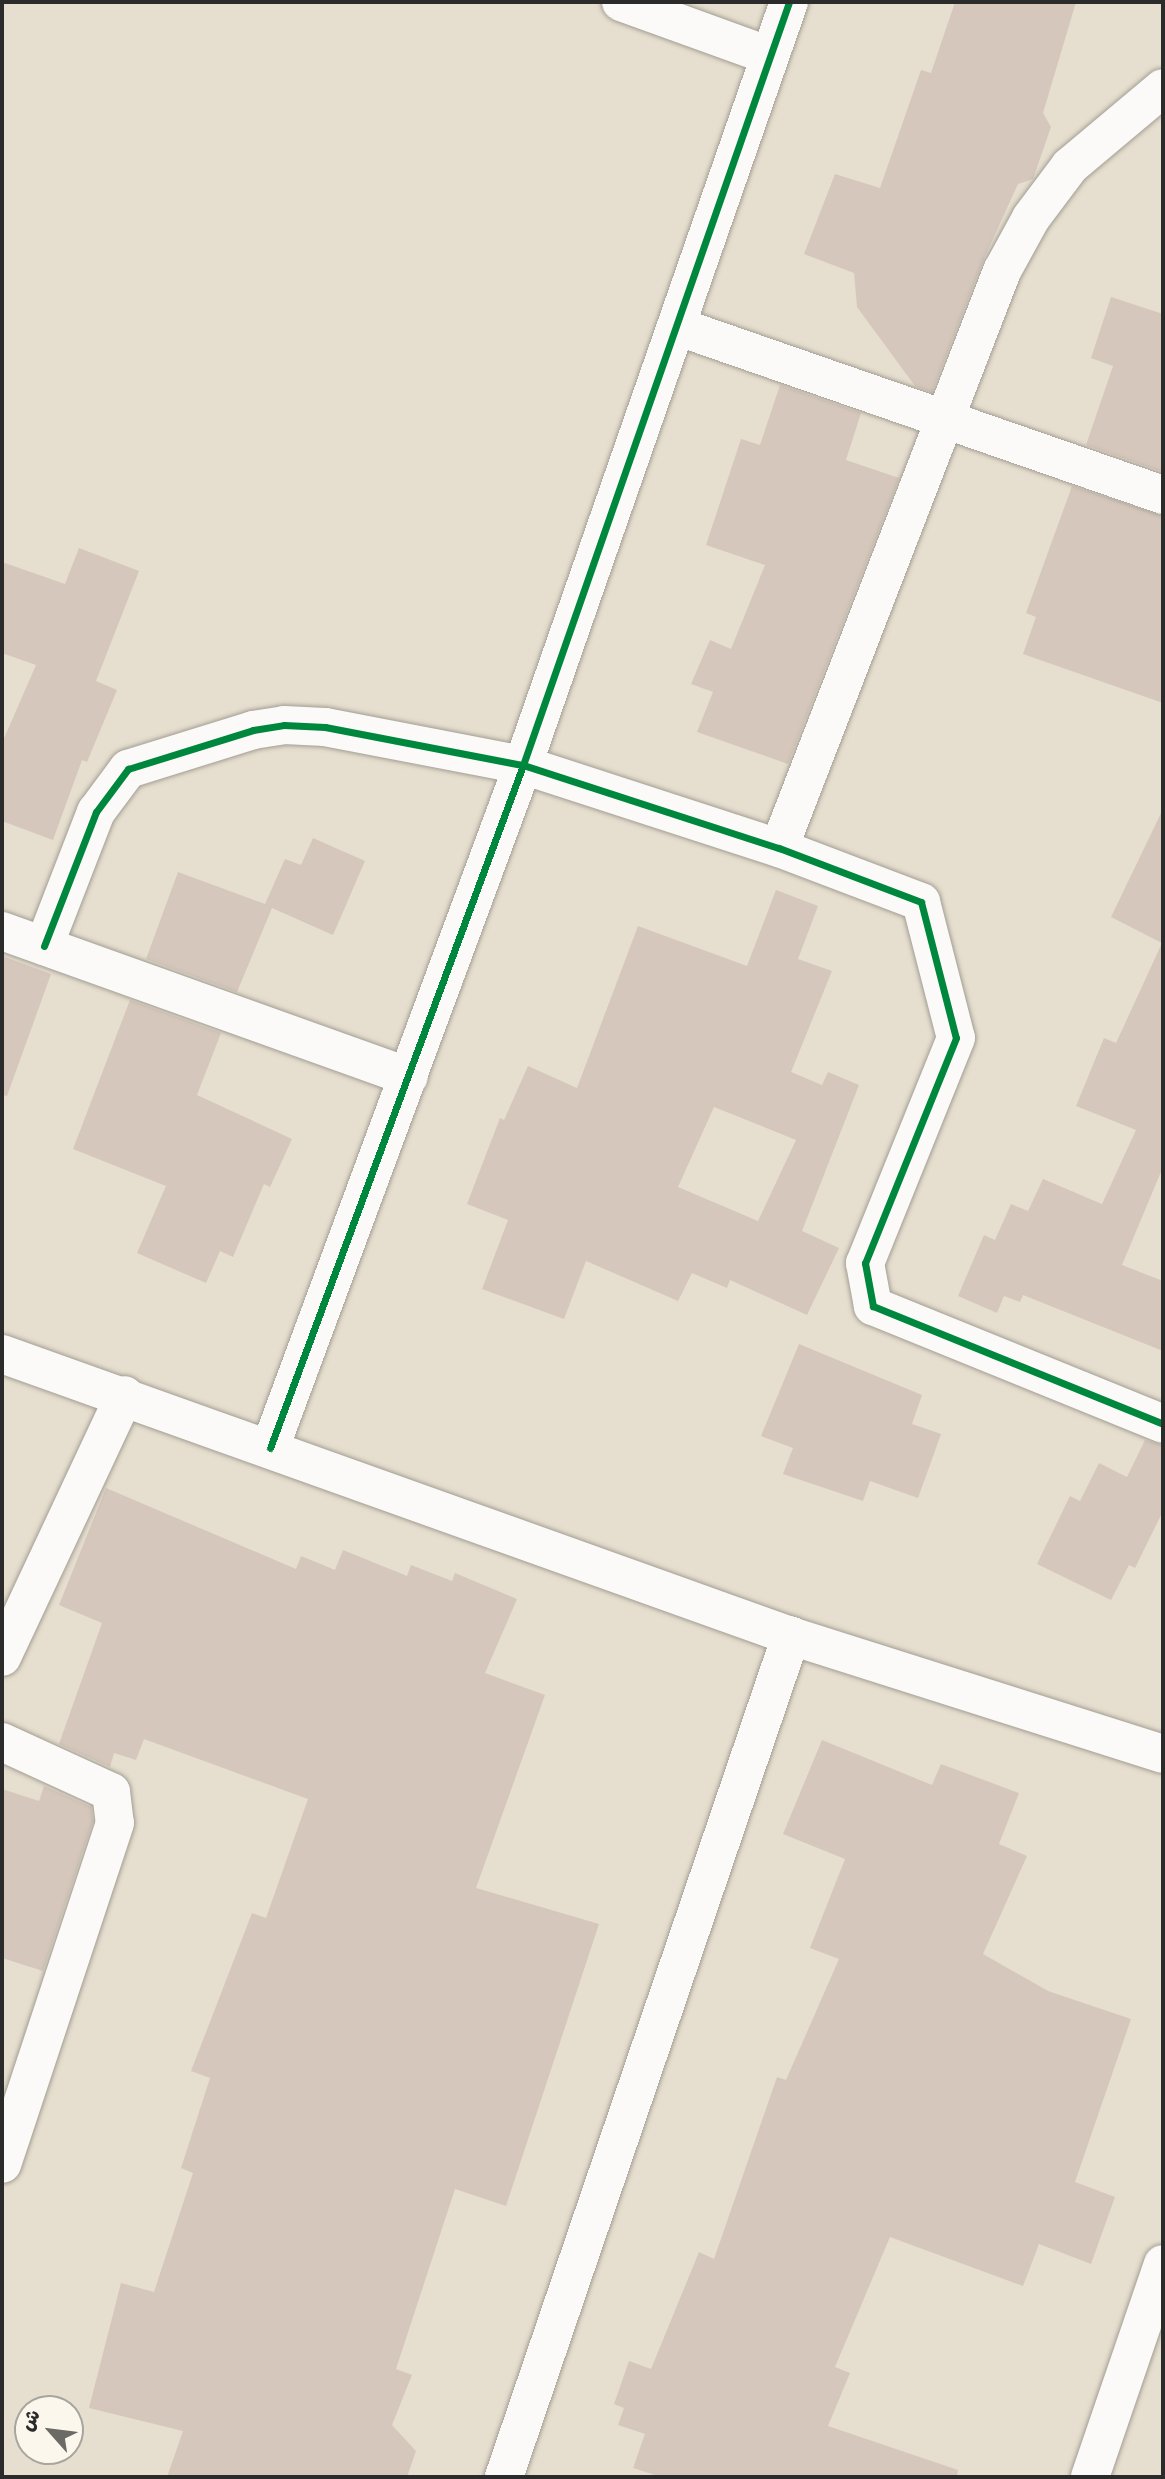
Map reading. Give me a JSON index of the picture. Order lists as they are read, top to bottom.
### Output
{
  "north": "top left"
}
